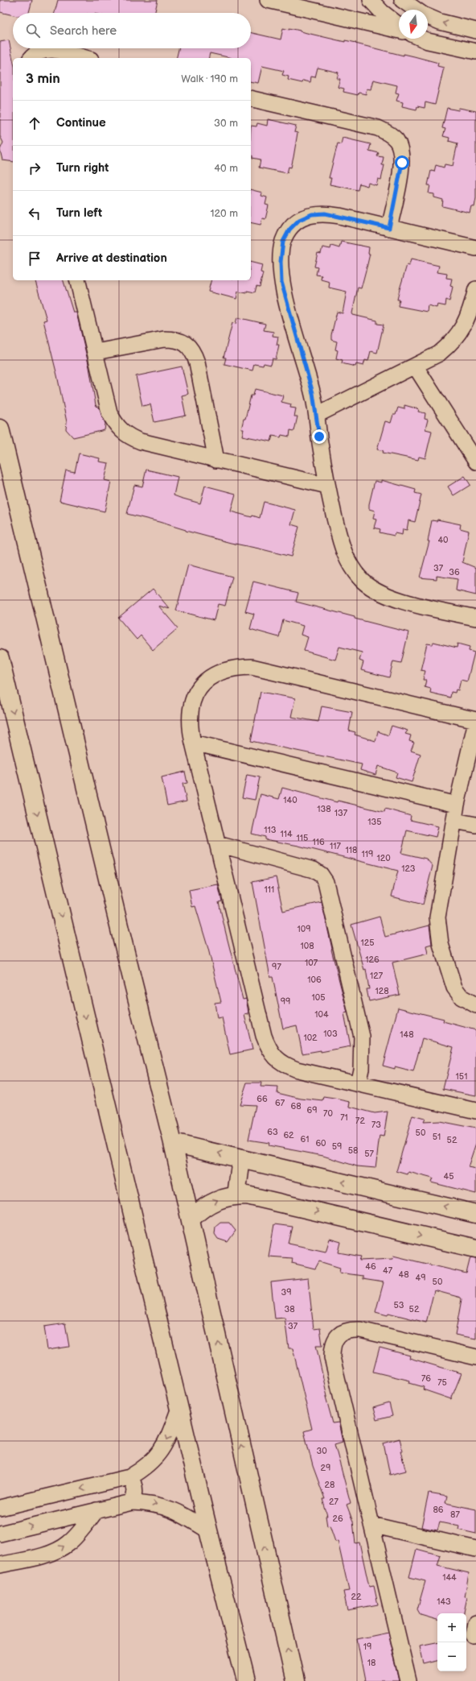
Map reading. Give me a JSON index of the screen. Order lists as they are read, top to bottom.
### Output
{
  "house_numbers": [
    "40",
    "37",
    "36",
    "140",
    "138",
    "137",
    "135",
    "113",
    "114",
    "115",
    "116",
    "117",
    "118",
    "119",
    "120",
    "123",
    "111",
    "109",
    "125",
    "108",
    "126",
    "107",
    "97",
    "127",
    "106",
    "128",
    "105",
    "99",
    "104",
    "103",
    "148",
    "102",
    "151",
    "66",
    "67",
    "68",
    "69",
    "70",
    "71",
    "72",
    "73",
    "63",
    "50",
    "62",
    "51",
    "61",
    "52",
    "60",
    "59",
    "58",
    "57",
    "45",
    "46",
    "47",
    "48",
    "49",
    "50",
    "39",
    "53",
    "38",
    "52",
    "37",
    "76",
    "75",
    "30",
    "29",
    "28",
    "27",
    "86",
    "87",
    "26",
    "144",
    "22",
    "143",
    "19",
    "18"
  ],
  "north": "bottom",
  "page": {
    "search": "Search here",
    "heading": ["3 min", "Walk · 190 m"],
    "list": [
      ["Continue", "30 m"],
      ["Turn right", "40 m"],
      ["Turn left", "120 m"],
      "Arrive at destination"
    ],
    "map_buttons": ["+", "−"]
  }
}
